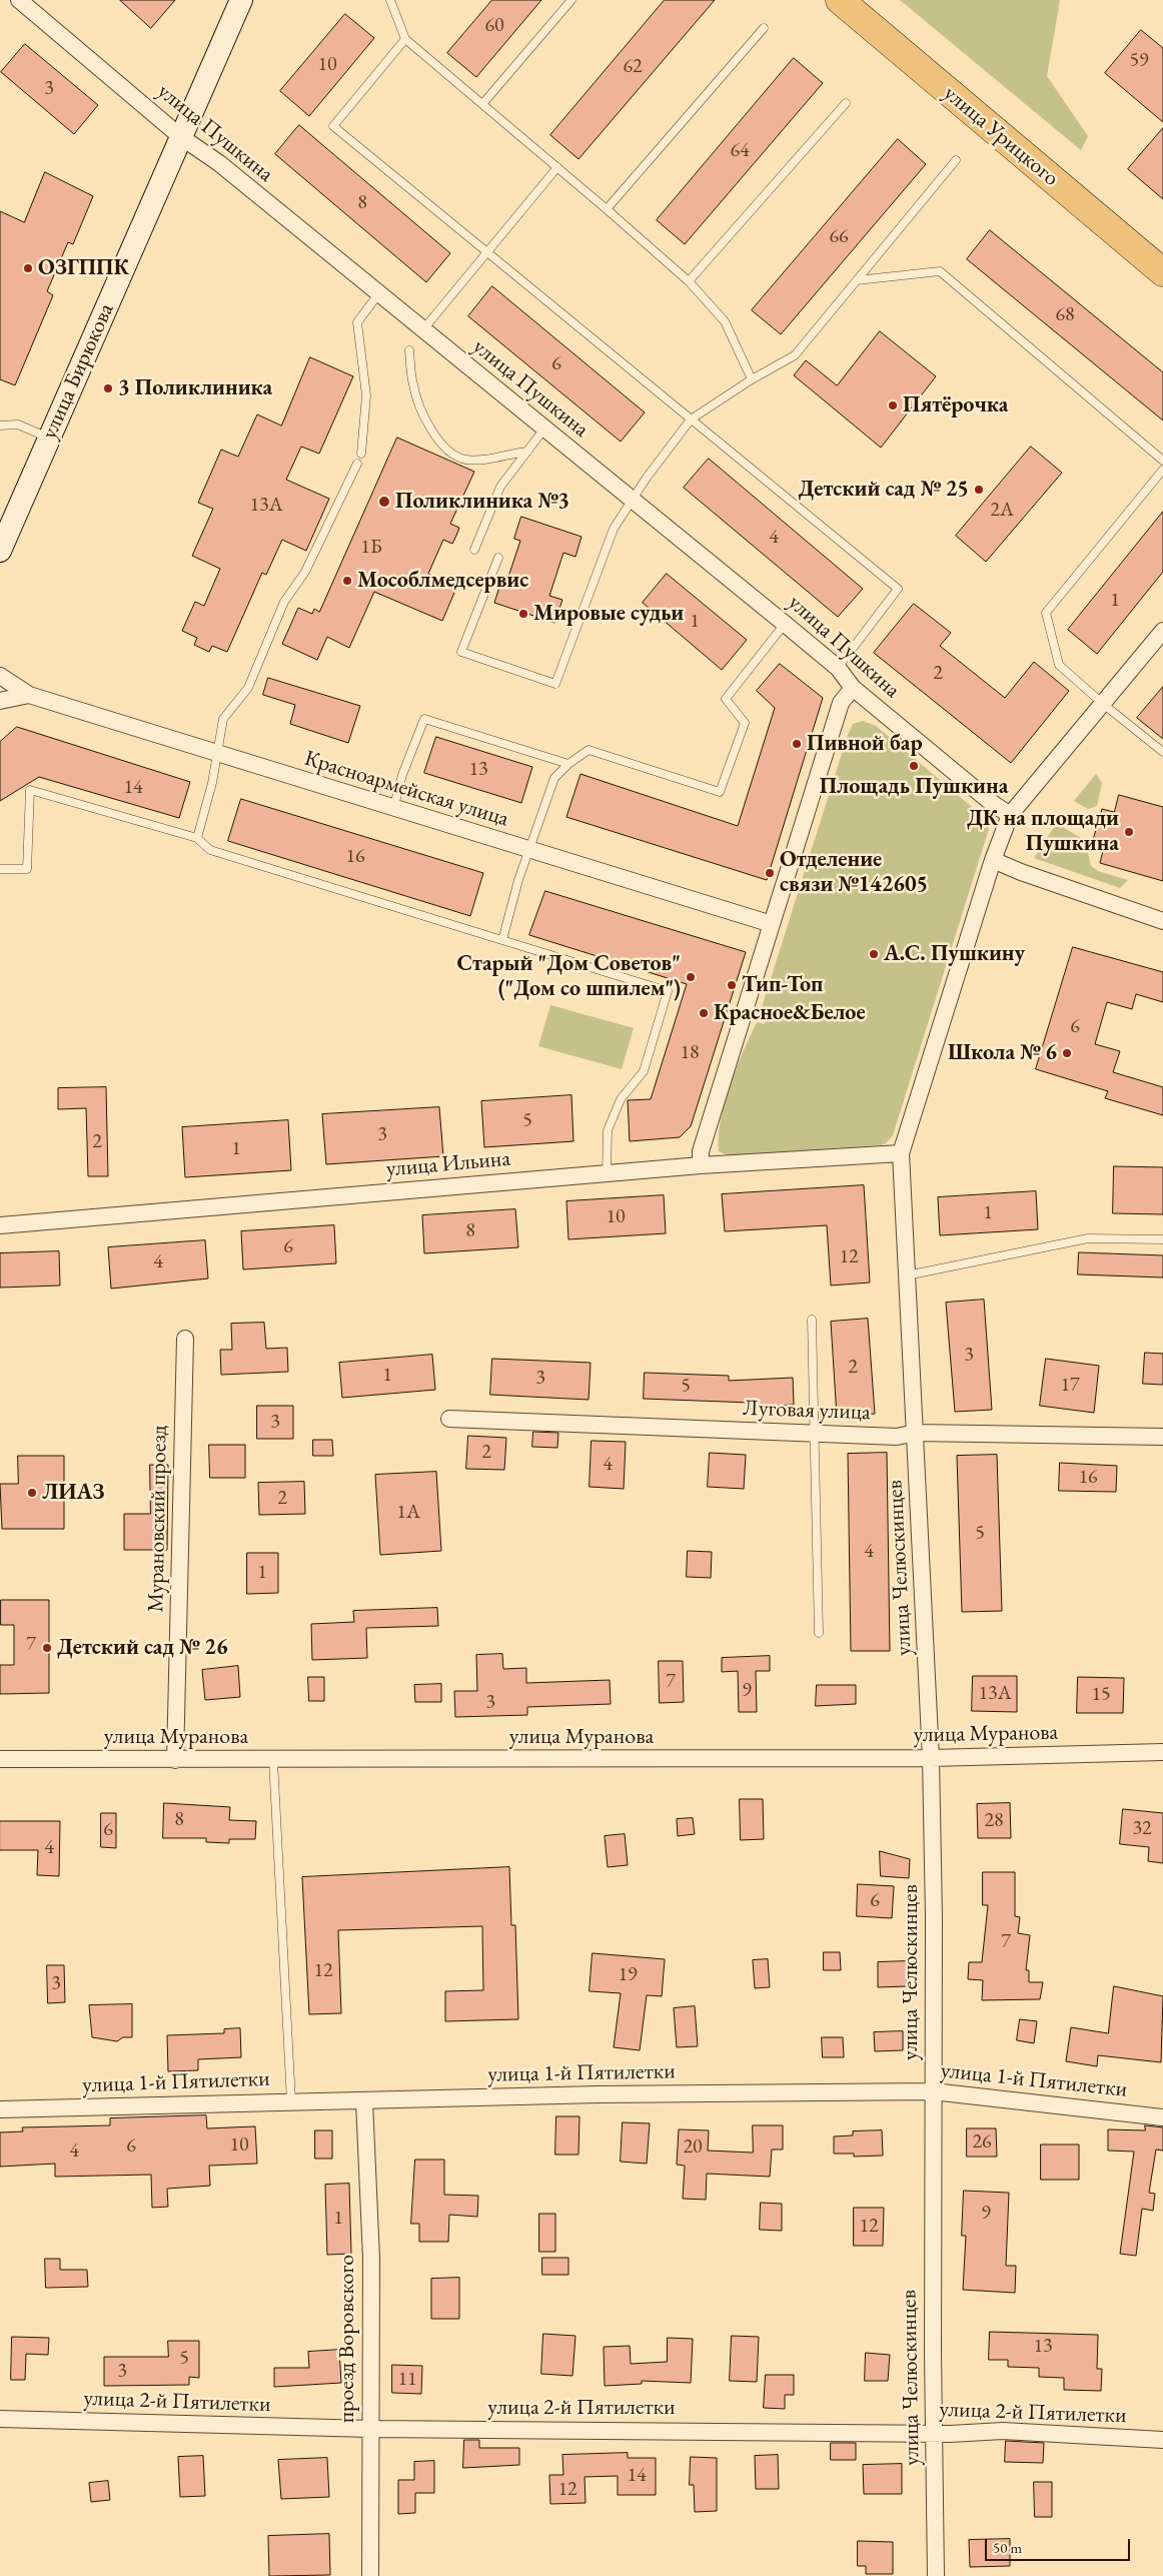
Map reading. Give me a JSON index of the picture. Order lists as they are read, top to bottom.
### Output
{
  "streets": {
    "highway": ["улица Урицкого"],
    "street": [
      "улица Пушкина",
      "улица Бирюкова",
      "Красноармейская улица",
      "улица Ильина",
      "Луговая улица",
      "Мурановский проезд",
      "улица Челюскинцев",
      "улица Муранова",
      "улица 1-й Пятилетки",
      "проезд Воровского",
      "улица 2-й Пятилетки"
    ]
  },
  "crossings": [
    ["улица Пушкина", "улица Бирюкова"],
    ["улица Пушкина", "улица Челюскинцев"],
    ["улица Ильина", "улица Челюскинцев"],
    ["Луговая улица", "улица Челюскинцев"],
    ["Мурановский проезд", "улица Муранова"],
    ["улица Челюскинцев", "улица Муранова"],
    ["улица Челюскинцев", "улица 1-й Пятилетки"],
    ["улица Челюскинцев", "улица 2-й Пятилетки"],
    ["улица 1-й Пятилетки", "проезд Воровского"],
    ["проезд Воровского", "улица 2-й Пятилетки"]
  ],
  "places": [
    "ОЗГППК",
    "3 Поликлиника",
    "Пятёрочка",
    "Детский сад № 25",
    "Поликлиника №3",
    "Мособлмедсервис",
    "Мировые судьи",
    "Пивной бар",
    "Площадь Пушкина",
    "ДК на площади Пушкина",
    "Отделение связи №142605",
    "А.С. Пушкину",
    "Старый \"Дом Советов\" (\"Дом со шпилем\")",
    "Тип-Топ",
    "Красное&Белое",
    "Школа № 6",
    "ЛИАЗ",
    "Детский сад № 26"
  ],
  "house_numbers": [
    "60",
    "59",
    "10",
    "62",
    "3",
    "64",
    "8",
    "66",
    "68",
    "6",
    "13А",
    "2А",
    "4",
    "1Б",
    "1",
    "1",
    "2",
    "13",
    "14",
    "16",
    "6",
    "18",
    "5",
    "3",
    "2",
    "1",
    "1",
    "10",
    "8",
    "6",
    "12",
    "4",
    "3",
    "2",
    "1",
    "3",
    "17",
    "5",
    "3",
    "2",
    "4",
    "16",
    "2",
    "1А",
    "5",
    "4",
    "1",
    "7",
    "7",
    "9",
    "13А",
    "15",
    "3",
    "8",
    "28",
    "32",
    "6",
    "4",
    "6",
    "7",
    "12",
    "19",
    "3",
    "26",
    "10",
    "6",
    "20",
    "4",
    "9",
    "1",
    "12",
    "13",
    "5",
    "3",
    "11",
    "14",
    "12"
  ],
  "scale_bar": "50 m"
}
